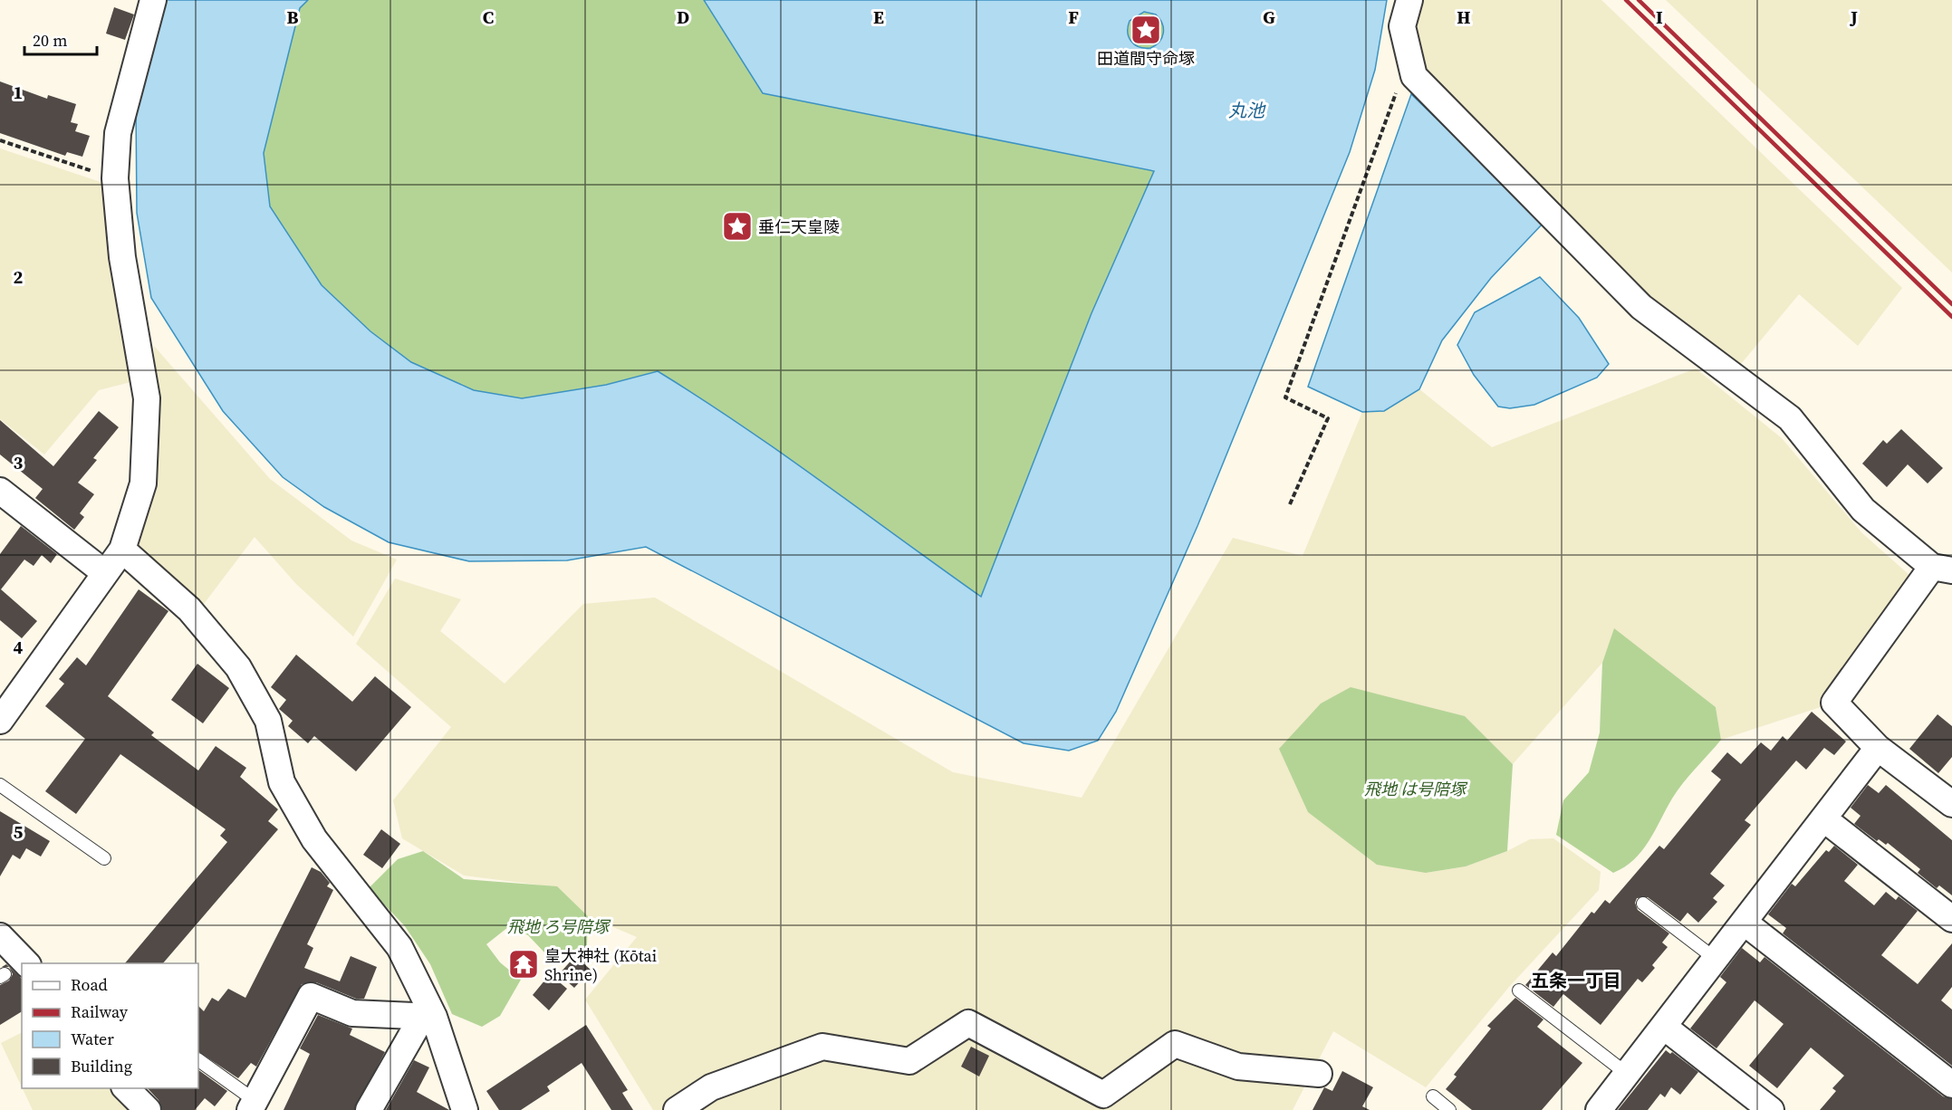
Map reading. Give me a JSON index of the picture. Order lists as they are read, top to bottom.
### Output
{
  "districts": ["五条一丁目"],
  "water": ["丸池"],
  "parks": ["飛地 は号陪塚", "飛地 ろ号陪塚"],
  "places": {
    "place": ["田道間守命塚", "垂仁天皇陵"],
    "temple": ["皇大神社 (Kōtai Shrine)"]
  },
  "legend": [
    "Road",
    "Railway",
    "Water",
    "Building"
  ],
  "scale_bar": "20 m",
  "grid": {
    "columns": [
      "B",
      "C",
      "D",
      "E",
      "F",
      "G",
      "H",
      "I",
      "J"
    ],
    "rows": [
      "1",
      "2",
      "3",
      "4",
      "5"
    ]
  }
}
